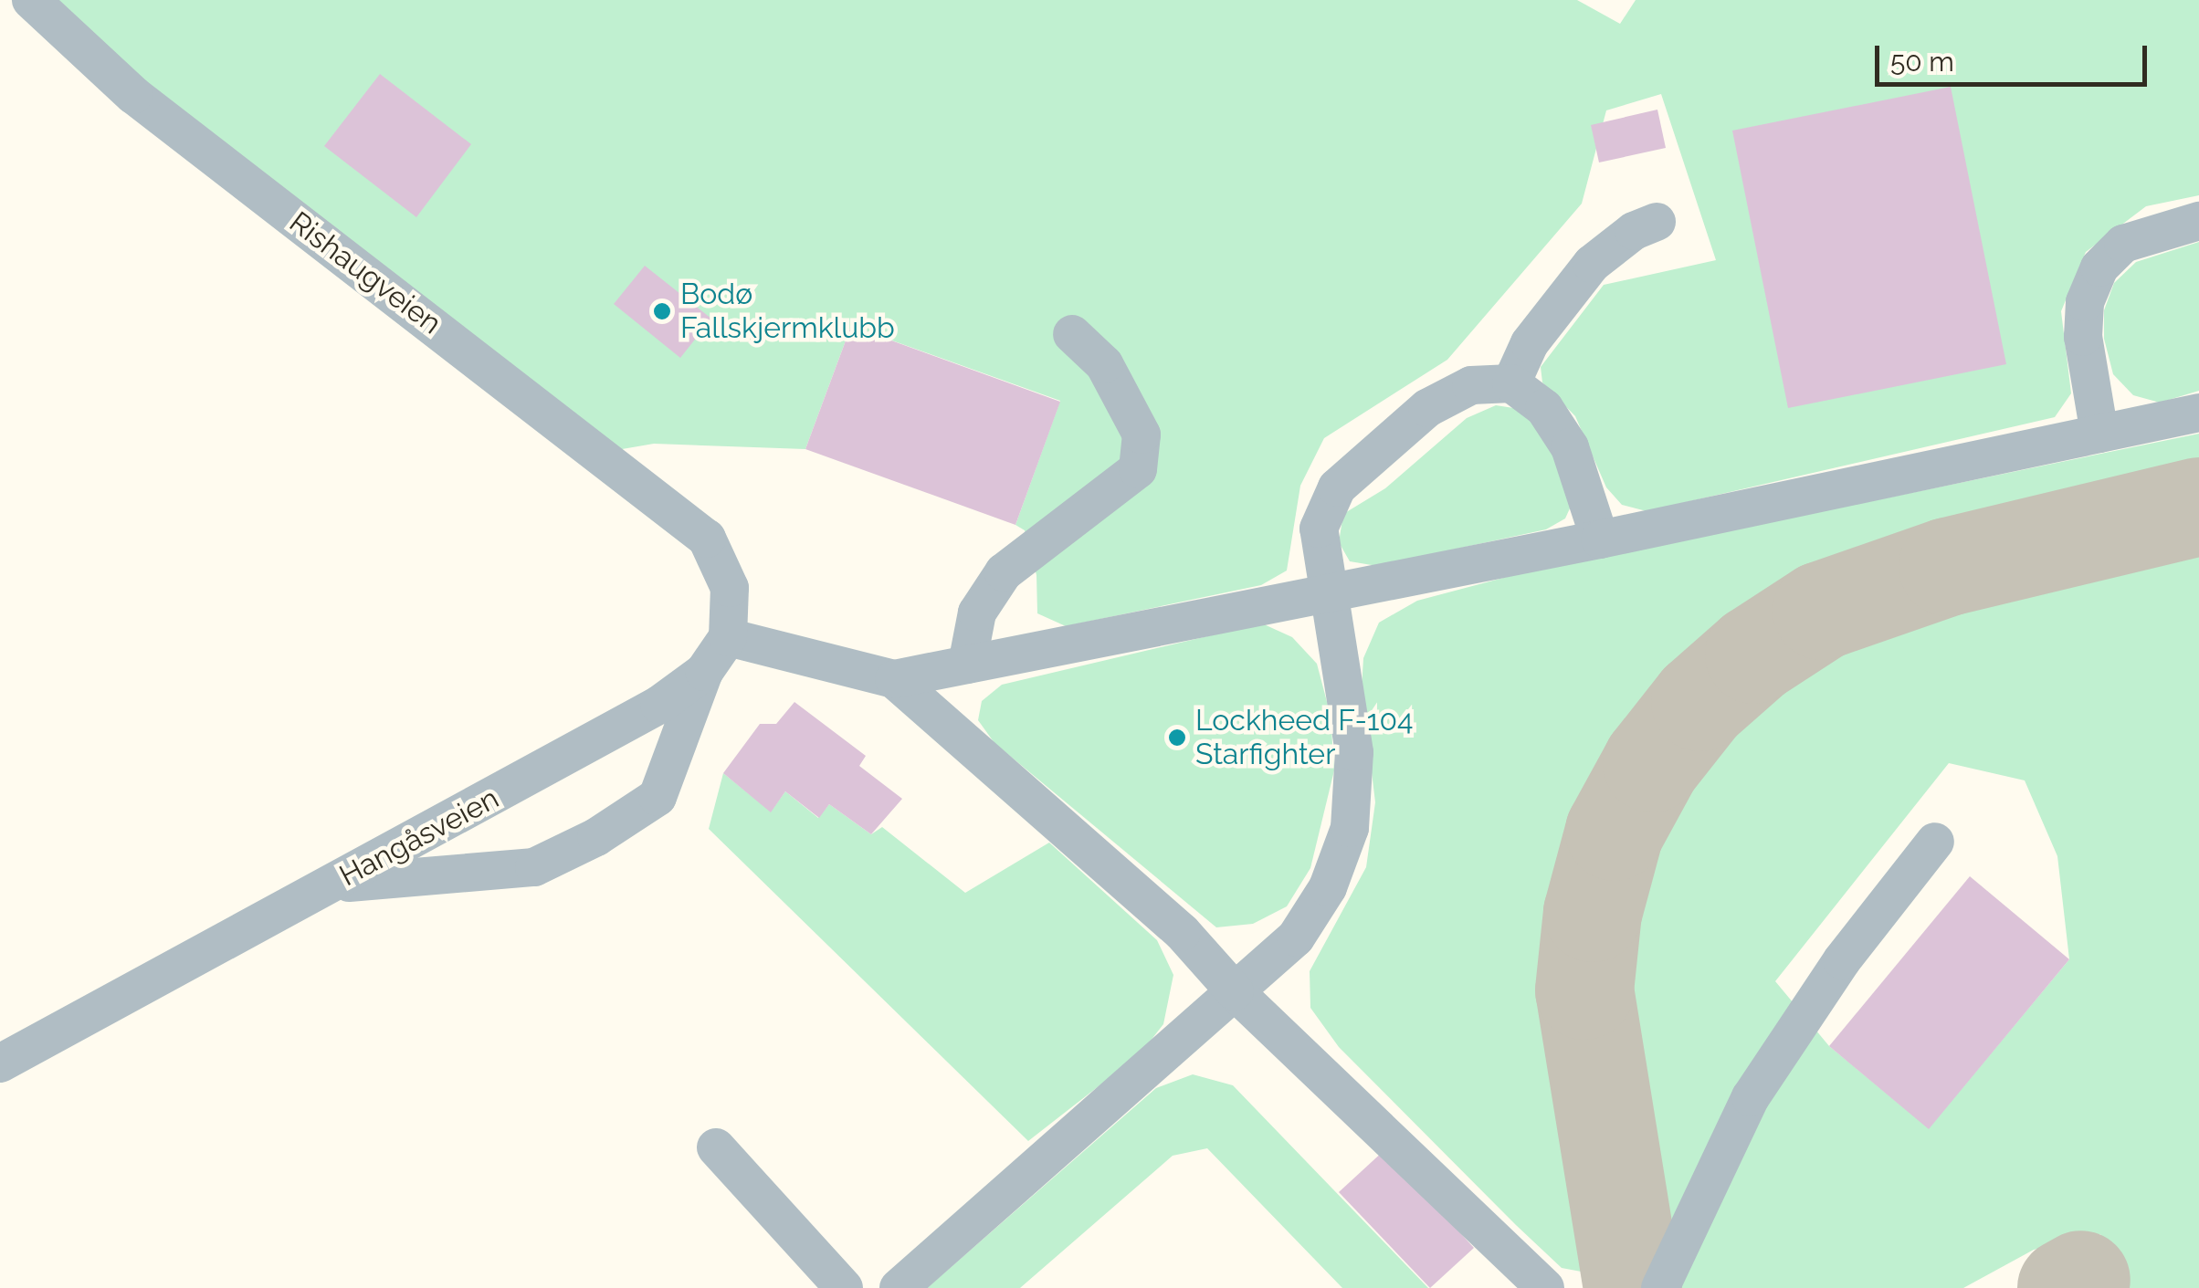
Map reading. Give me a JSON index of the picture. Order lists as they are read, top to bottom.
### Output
{
  "streets": {
    "street": ["Rishaugveien", "Hangåsveien"]
  },
  "crossings": [
    ["Rishaugveien", "Hangåsveien"]
  ],
  "places": ["Bodø Fallskjermklubb", "Lockheed F-104 Starfighter"],
  "scale_bar": "50 m"
}
